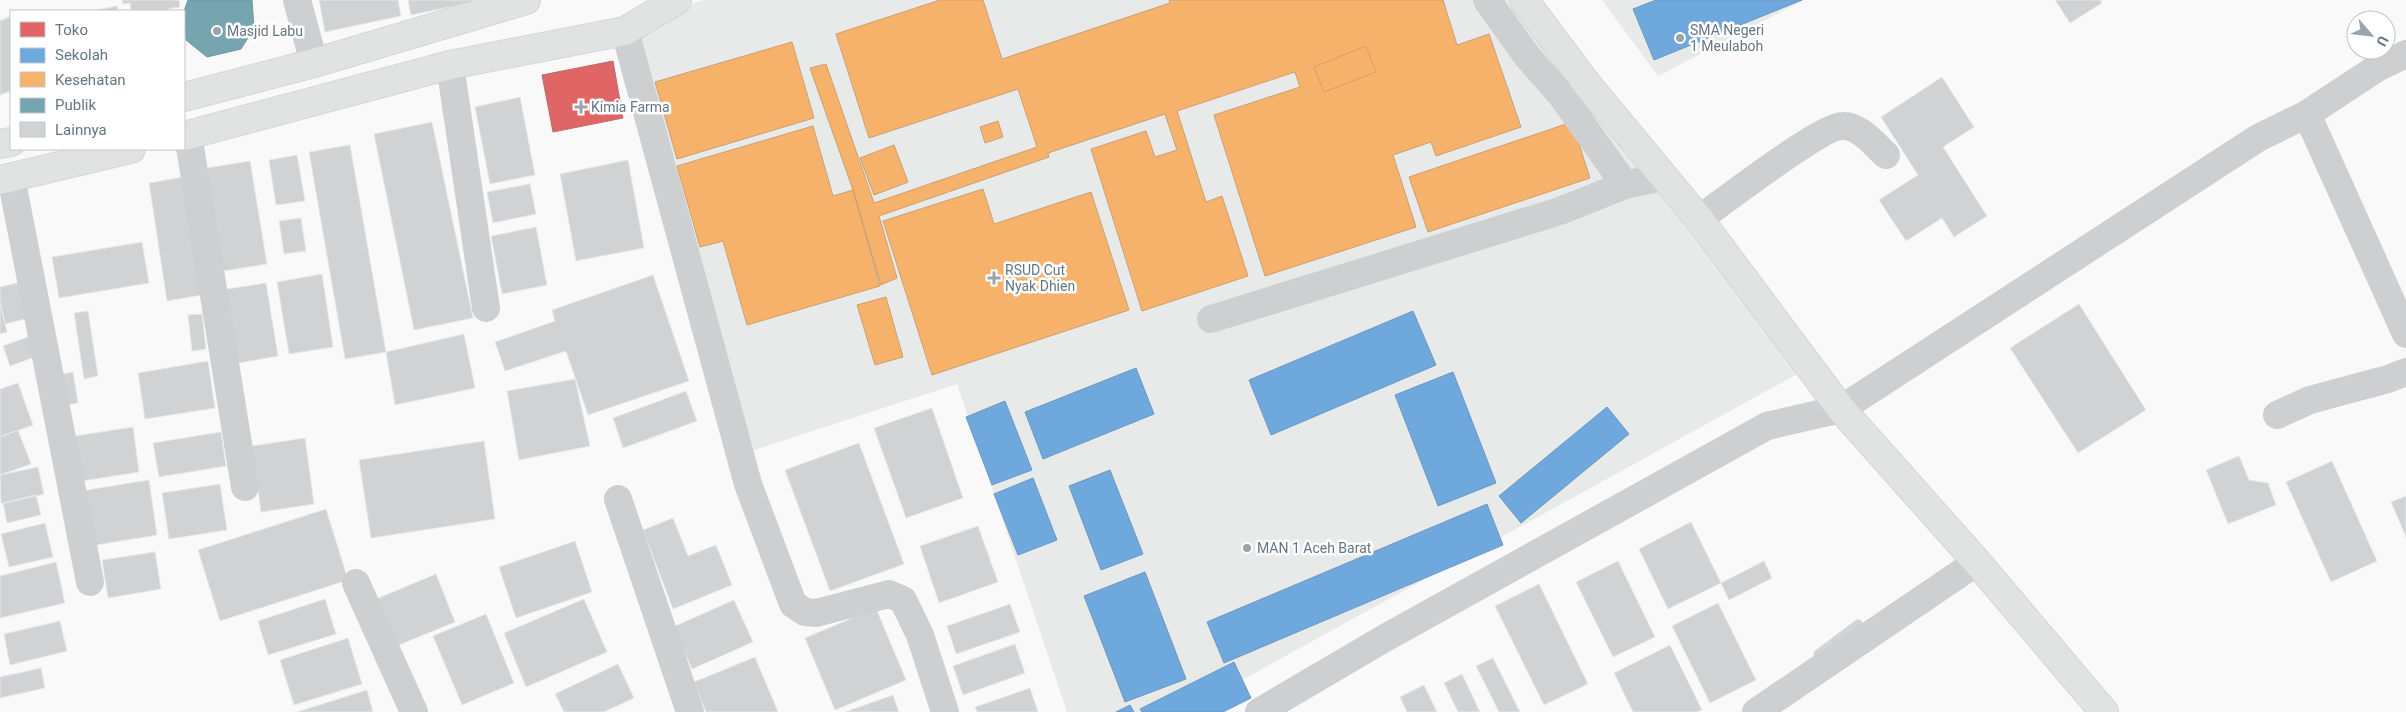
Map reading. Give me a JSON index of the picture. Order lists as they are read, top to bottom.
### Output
{
  "places": {
    "other": ["Masjid Labu", "SMA Negeri 1 Meulaboh", "MAN 1 Aceh Barat"],
    "health": ["Kimia Farma", "RSUD Cut Nyak Dhien"]
  },
  "legend": [
    "Toko",
    "Sekolah",
    "Kesehatan",
    "Publik",
    "Lainnya"
  ],
  "north": "bottom right"
}
